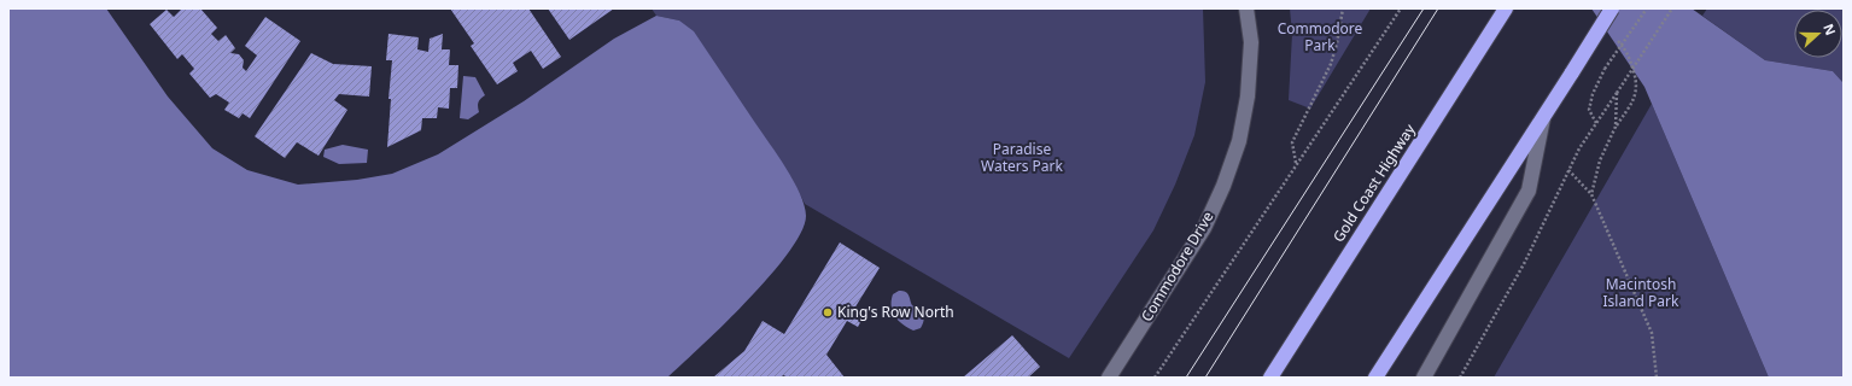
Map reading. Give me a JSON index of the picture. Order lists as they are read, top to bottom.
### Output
{
  "streets": {
    "highway": ["Gold Coast Highway"],
    "street": ["Commodore Drive"]
  },
  "parks": ["Commodore Park", "Paradise Waters Park", "Macintosh Island Park"],
  "places": ["King's Row North"],
  "north": "right"
}
